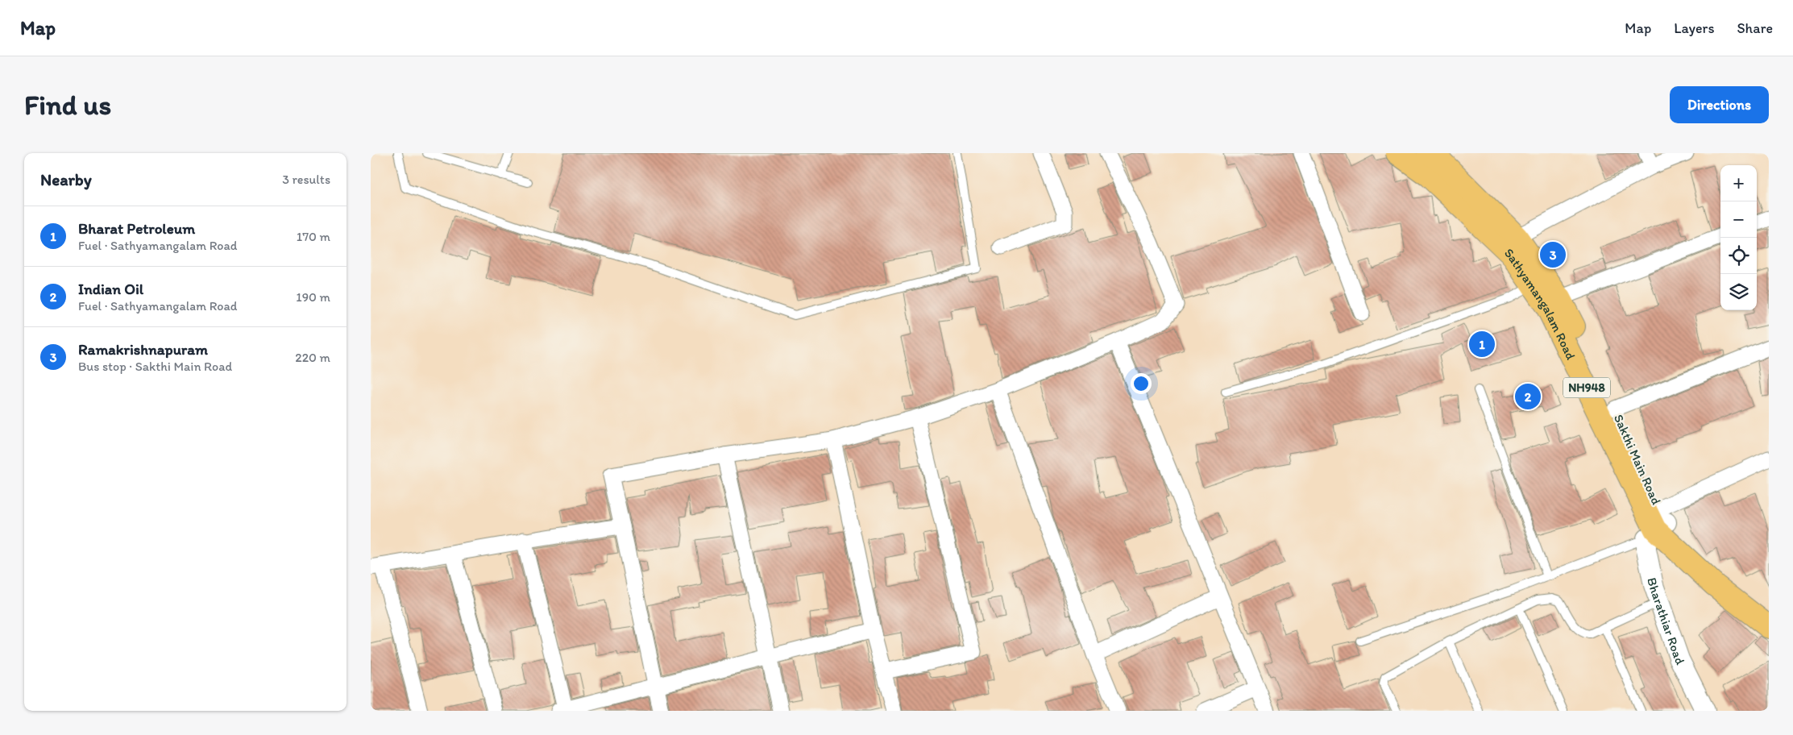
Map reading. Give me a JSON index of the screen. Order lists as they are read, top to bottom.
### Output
{
  "streets": {
    "highway": ["Sathyamangalam Road", "NH948", "Sakthi Main Road"],
    "street": ["Bharathiar Road"]
  },
  "crossings": [
    ["Sathyamangalam Road", "Sakthi Main Road"],
    ["Sathyamangalam Road", "Bharathiar Road"],
    ["Sakthi Main Road", "Bharathiar Road"]
  ],
  "page": {
    "header": "Map",
    "nav": ["Map", "Layers", "Share"],
    "buttons": "Directions",
    "title": "Find us",
    "heading": ["Nearby", "3 results"],
    "map_buttons": ["+", "−"],
    "list": [
      {
        "mark": "1",
        "name": "Bharat Petroleum",
        "note": "Fuel · Sathyamangalam Road",
        "value": "170 m"
      },
      {
        "mark": "2",
        "name": "Indian Oil",
        "note": "Fuel · Sathyamangalam Road",
        "value": "190 m"
      },
      {
        "mark": "3",
        "name": "Ramakrishnapuram",
        "note": "Bus stop · Sakthi Main Road",
        "value": "220 m"
      }
    ],
    "pins": ["3", "1", "2"]
  }
}
